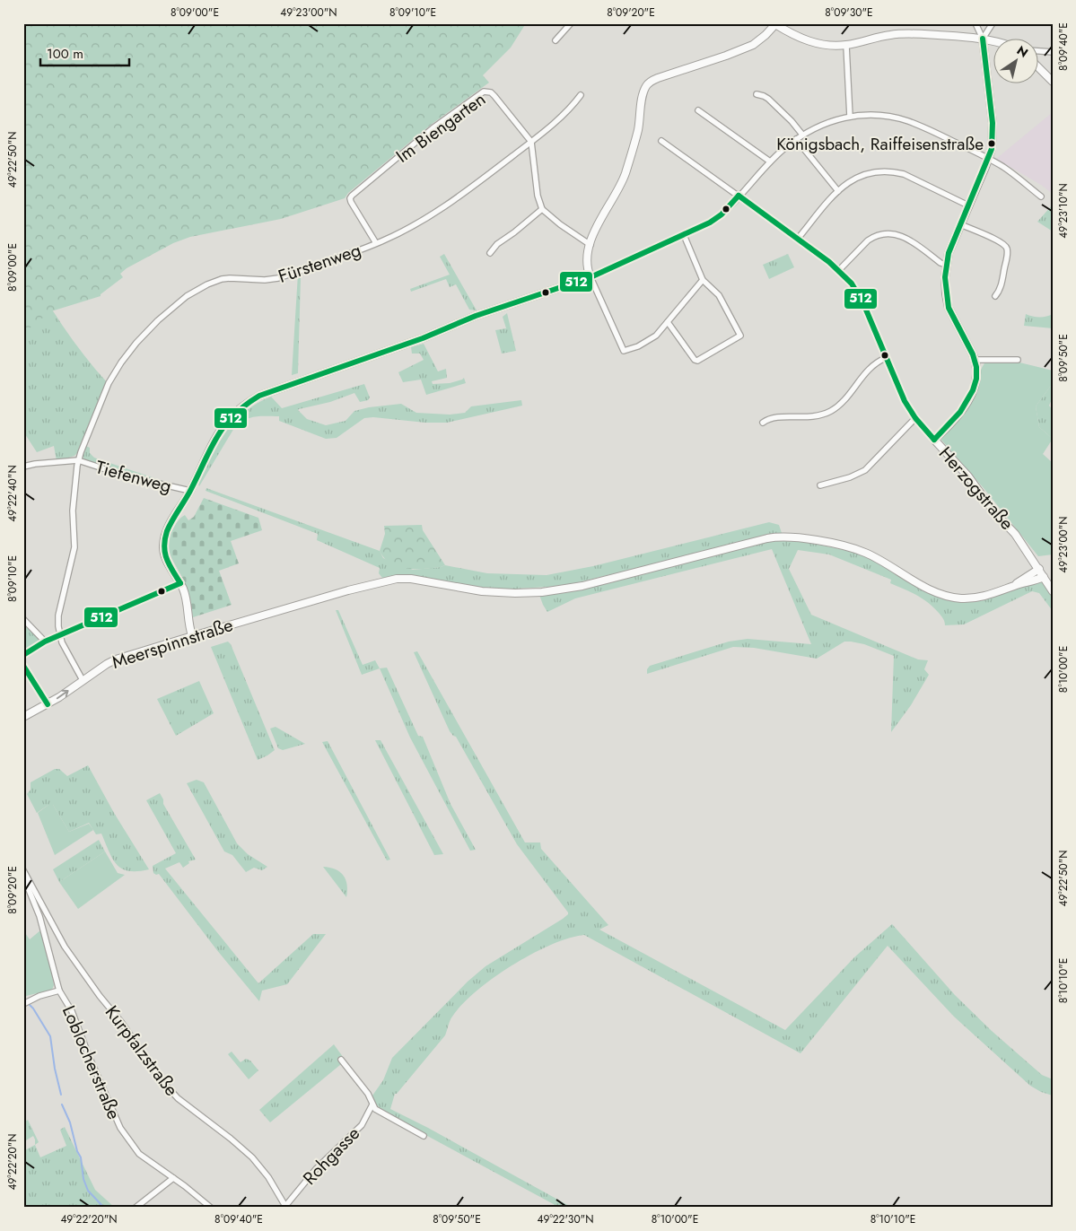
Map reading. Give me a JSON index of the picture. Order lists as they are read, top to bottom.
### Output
{
  "streets": {
    "street": [
      "Im Biengarten",
      "Fürstenweg",
      "Tiefenweg",
      "Herzogstraße",
      "Meerspinnstraße",
      "Kurpfalzstraße",
      "Loblocherstraße",
      "Rohgasse"
    ]
  },
  "crossings": [
    ["Im Biengarten", "Fürstenweg"],
    ["Fürstenweg", "Tiefenweg"],
    ["Kurpfalzstraße", "Loblocherstraße"],
    ["Kurpfalzstraße", "Rohgasse"]
  ],
  "places": ["Königsbach, Raiffeisenstraße"],
  "lines": ["transit line 512"],
  "scale_bar": "100 m",
  "north": "top right",
  "coordinates": [
    "8°09'00\"E",
    "49°23'00\"N",
    "8°09'10\"E",
    "8°09'20\"E",
    "8°09'30\"E",
    "8°09'40\"E",
    "49°22'50\"N",
    "49°23'10\"N",
    "8°09'50\"E",
    "49°22'40\"N",
    "8°10'00\"E",
    "8°10'10\"E",
    "49°22'20\"N",
    "49°22'30\"N"
  ]
}
